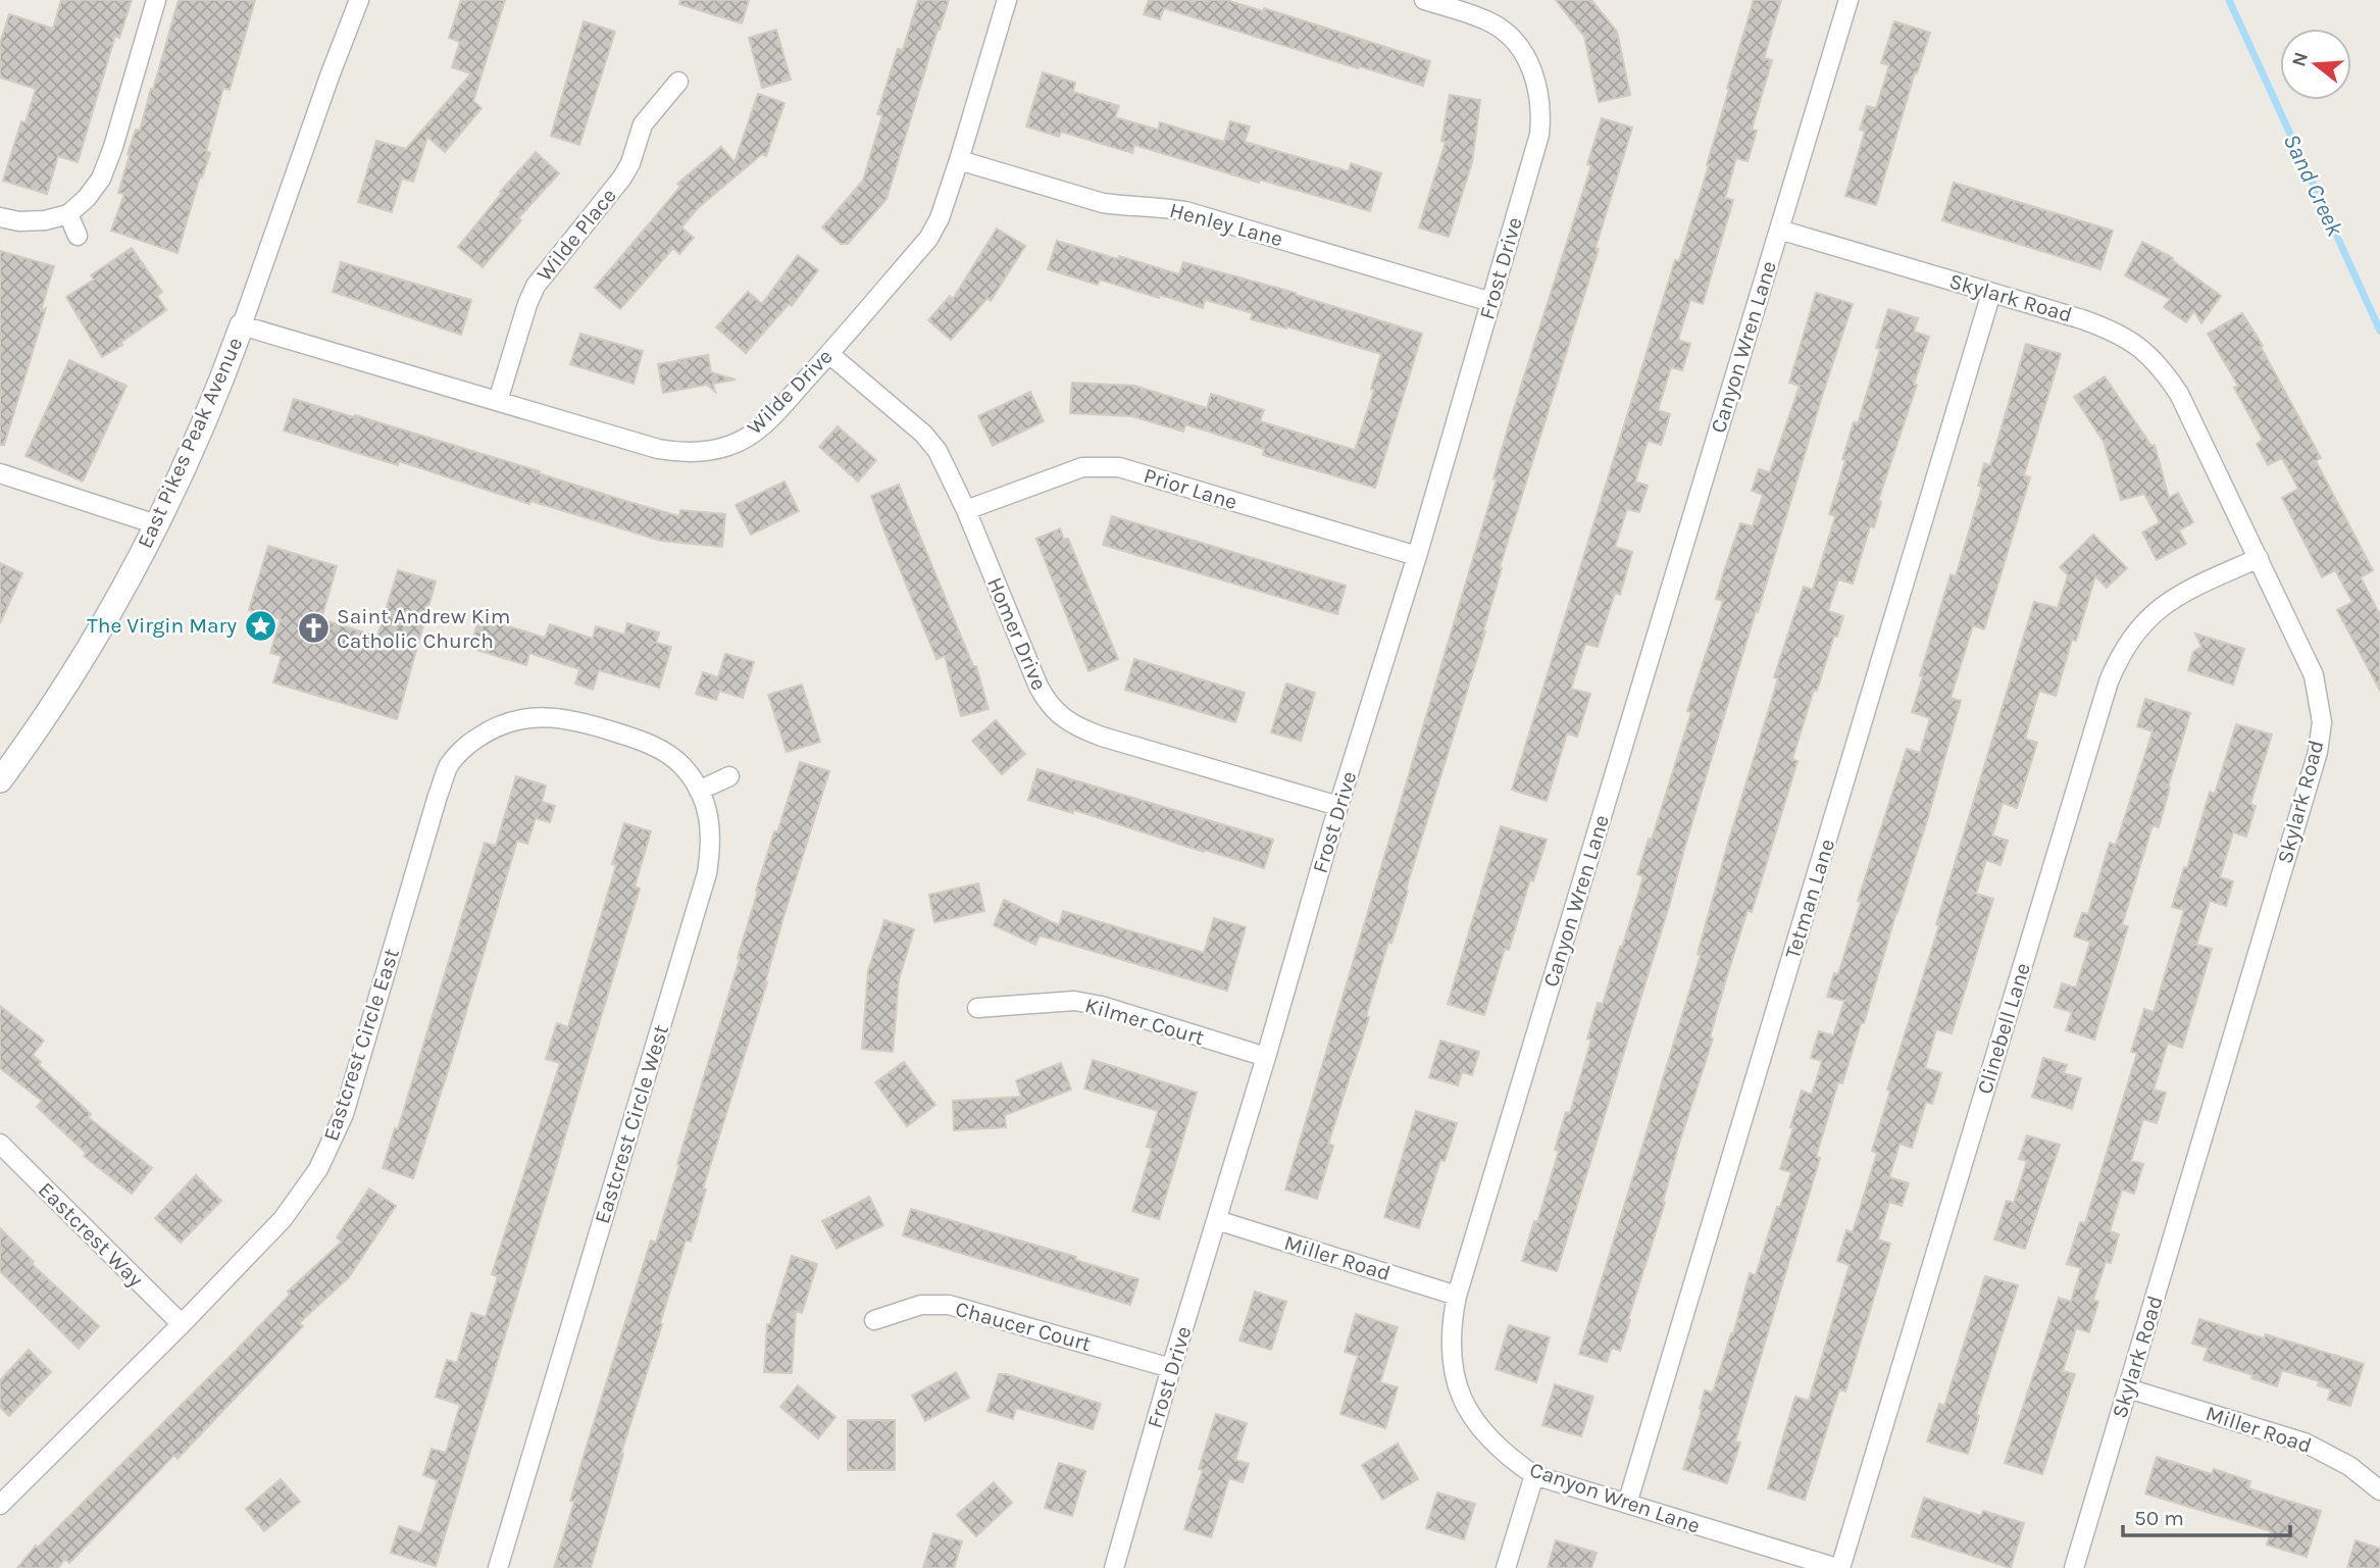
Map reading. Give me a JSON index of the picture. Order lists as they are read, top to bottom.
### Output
{
  "streets": {
    "street": [
      "Henley Lane",
      "Wilde Place",
      "Frost Drive",
      "Skylark Road",
      "Canyon Wren Lane",
      "Wilde Drive",
      "East Pikes Peak Avenue",
      "Prior Lane",
      "Homer Drive",
      "Tetman Lane",
      "Kilmer Court",
      "Clinebell Lane",
      "Eastcrest Circle East",
      "Eastcrest Circle West",
      "Eastcrest Way",
      "Miller Road",
      "Chaucer Court"
    ]
  },
  "crossings": [
    ["Henley Lane", "Frost Drive"],
    ["Henley Lane", "Wilde Drive"],
    ["Wilde Place", "Wilde Drive"],
    ["Frost Drive", "Prior Lane"],
    ["Frost Drive", "Homer Drive"],
    ["Frost Drive", "Kilmer Court"],
    ["Frost Drive", "Miller Road"],
    ["Frost Drive", "Chaucer Court"],
    ["Skylark Road", "Canyon Wren Lane"],
    ["Skylark Road", "Tetman Lane"],
    ["Skylark Road", "Clinebell Lane"],
    ["Skylark Road", "Miller Road"],
    ["Canyon Wren Lane", "Tetman Lane"],
    ["Canyon Wren Lane", "Clinebell Lane"],
    ["Canyon Wren Lane", "Miller Road"],
    ["Wilde Drive", "East Pikes Peak Avenue"],
    ["Wilde Drive", "Homer Drive"],
    ["Prior Lane", "Homer Drive"],
    ["Eastcrest Circle East", "Eastcrest Circle West"],
    ["Eastcrest Circle East", "Eastcrest Way"]
  ],
  "water": ["Sand Creek"],
  "places": {
    "place": ["The Virgin Mary"],
    "church": ["Saint Andrew Kim Catholic Church"]
  },
  "scale_bar": "50 m",
  "north": "left"
}
